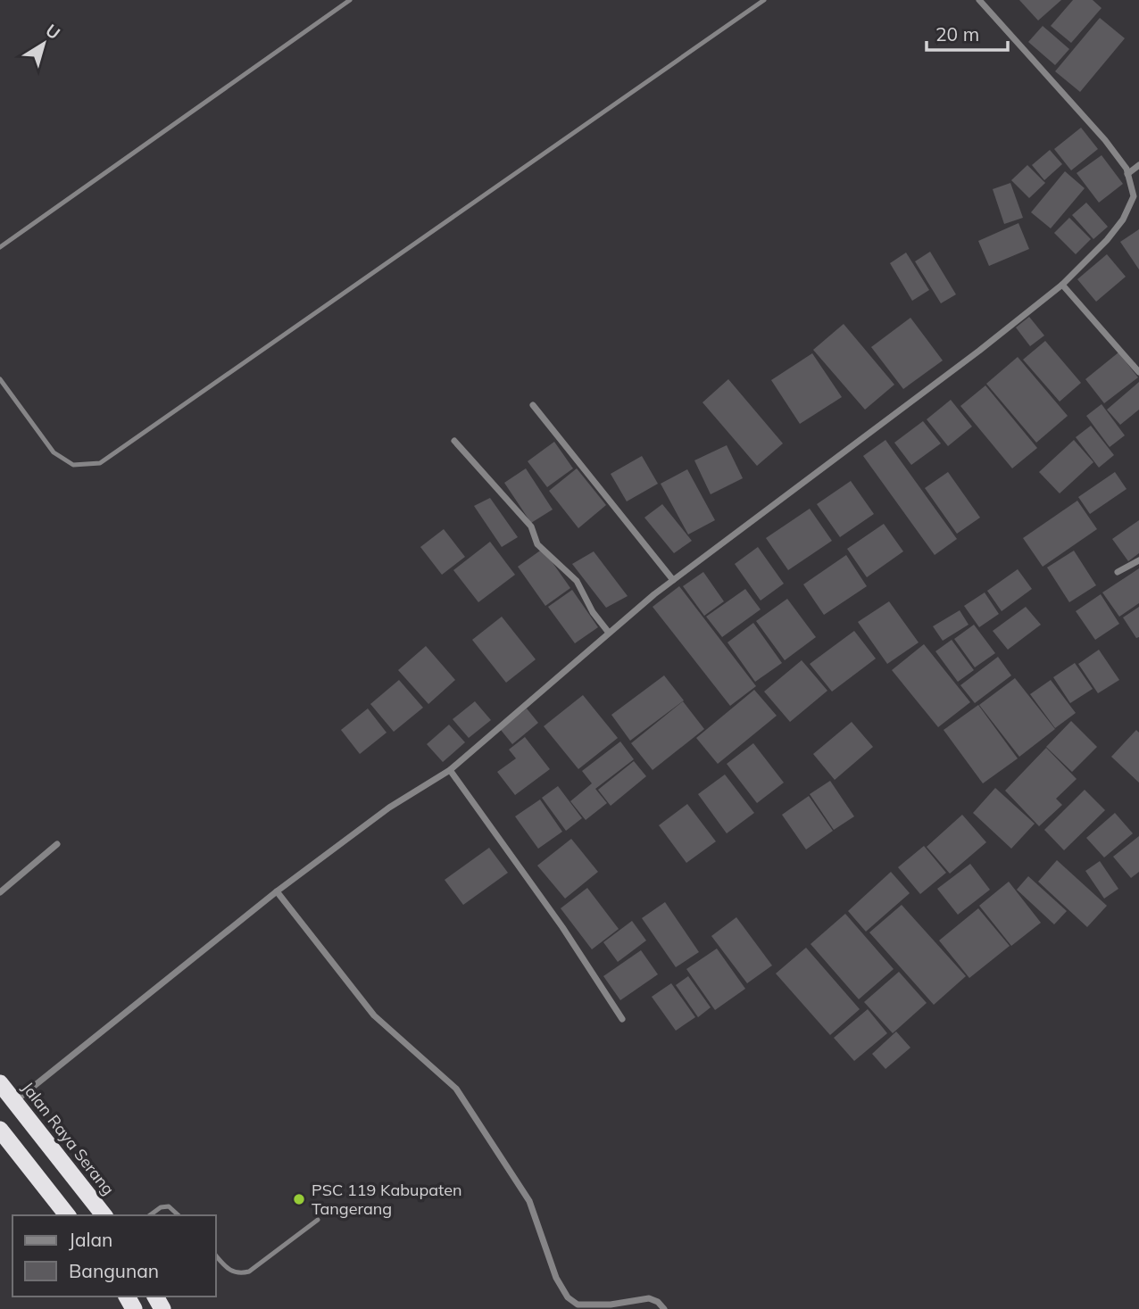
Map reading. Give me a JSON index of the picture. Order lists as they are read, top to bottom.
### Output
{
  "streets": {
    "highway": ["Jalan Raya Serang"]
  },
  "places": ["PSC 119 Kabupaten Tangerang"],
  "legend": ["Jalan", "Bangunan"],
  "scale_bar": "20 m",
  "north": "top right"
}
